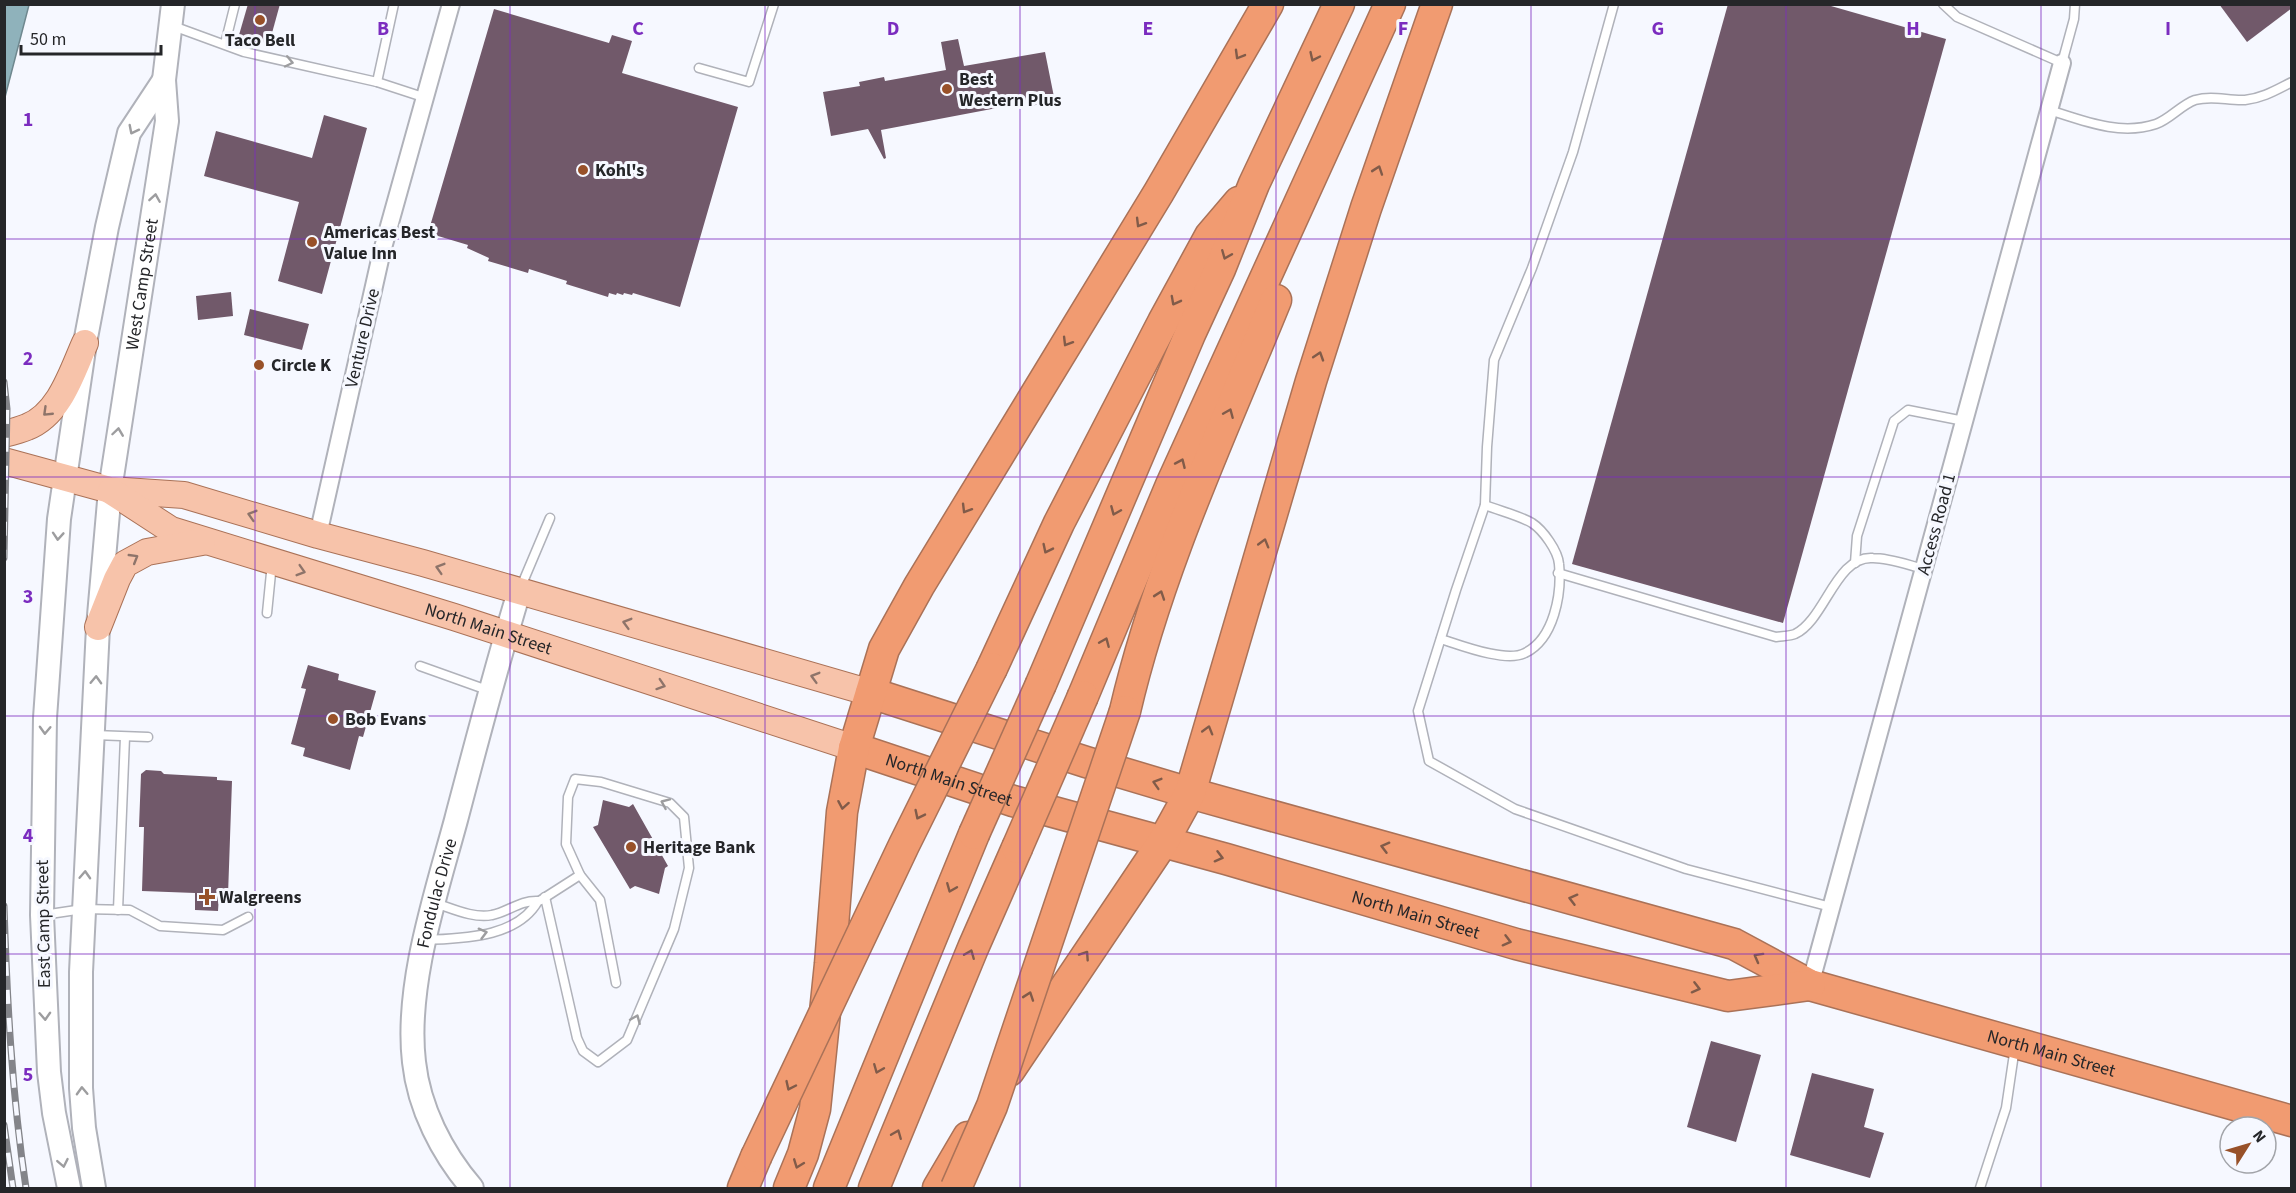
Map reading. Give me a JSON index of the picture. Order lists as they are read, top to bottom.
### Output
{
  "streets": {
    "highway": ["North Main Street"],
    "main road": ["West Camp Street", "Fondulac Drive", "East Camp Street"],
    "street": ["Venture Drive", "Access Road 1"]
  },
  "crossings": [
    ["West Camp Street", "North Main Street"],
    ["West Camp Street", "East Camp Street"],
    ["Venture Drive", "North Main Street"],
    ["Access Road 1", "North Main Street"],
    ["North Main Street", "Fondulac Drive"],
    ["North Main Street", "East Camp Street"]
  ],
  "places": {
    "other": [
      "Taco Bell",
      "Best Western Plus",
      "Kohl's",
      "Americas Best Value Inn",
      "Circle K",
      "Bob Evans",
      "Heritage Bank"
    ],
    "health": ["Walgreens"]
  },
  "scale_bar": "50 m",
  "north": "top right",
  "grid": {
    "columns": [
      "B",
      "C",
      "D",
      "E",
      "F",
      "G",
      "H",
      "I"
    ],
    "rows": [
      "1",
      "2",
      "3",
      "4",
      "5"
    ]
  }
}
